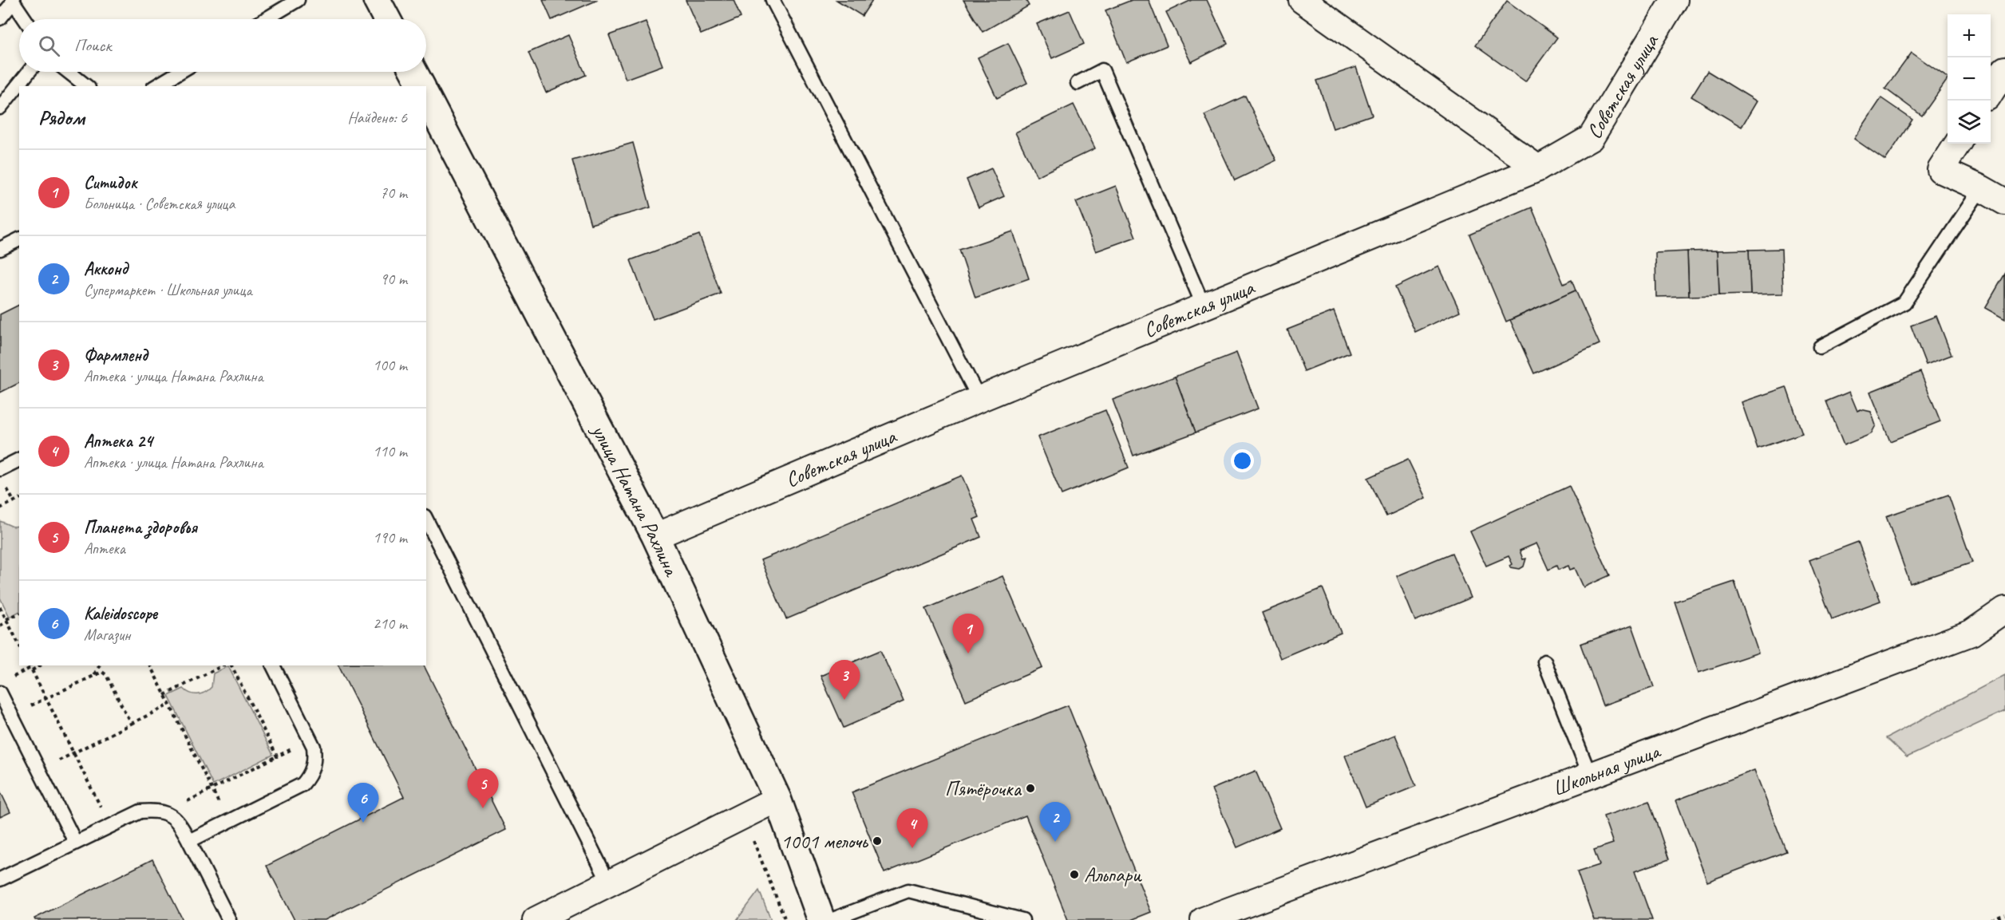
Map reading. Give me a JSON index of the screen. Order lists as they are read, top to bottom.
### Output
{
  "streets": {
    "street": ["Советская улица", "улица Натана Рахлина", "Школьная улица"]
  },
  "crossings": [
    ["Советская улица", "улица Натана Рахлина"]
  ],
  "places": ["Пятёрочка", "1001 мелочь", "Альпари"],
  "page": {
    "map_buttons": ["+", "−"],
    "search": "Поиск",
    "heading": ["Рядом", "Найдено: 6"],
    "list": [
      {
        "mark": "1",
        "name": "Ситидок",
        "note": "Больница · Советская улица",
        "value": "70 m"
      },
      {
        "mark": "2",
        "name": "Акконд",
        "note": "Супермаркет · Школьная улица",
        "value": "90 m"
      },
      {
        "mark": "3",
        "name": "Фармленд",
        "note": "Аптека · улица Натана Рахлина",
        "value": "100 m"
      },
      {
        "mark": "4",
        "name": "Аптека 24",
        "note": "Аптека · улица Натана Рахлина",
        "value": "110 m"
      },
      {
        "mark": "5",
        "name": "Планета здоровья",
        "note": "Аптека",
        "value": "190 m"
      },
      {
        "mark": "6",
        "name": "Kaleidoscope",
        "note": "Магазин",
        "value": "210 m"
      }
    ],
    "pins": [
      "1",
      "3",
      "5",
      "6",
      "2",
      "4"
    ]
  }
}
